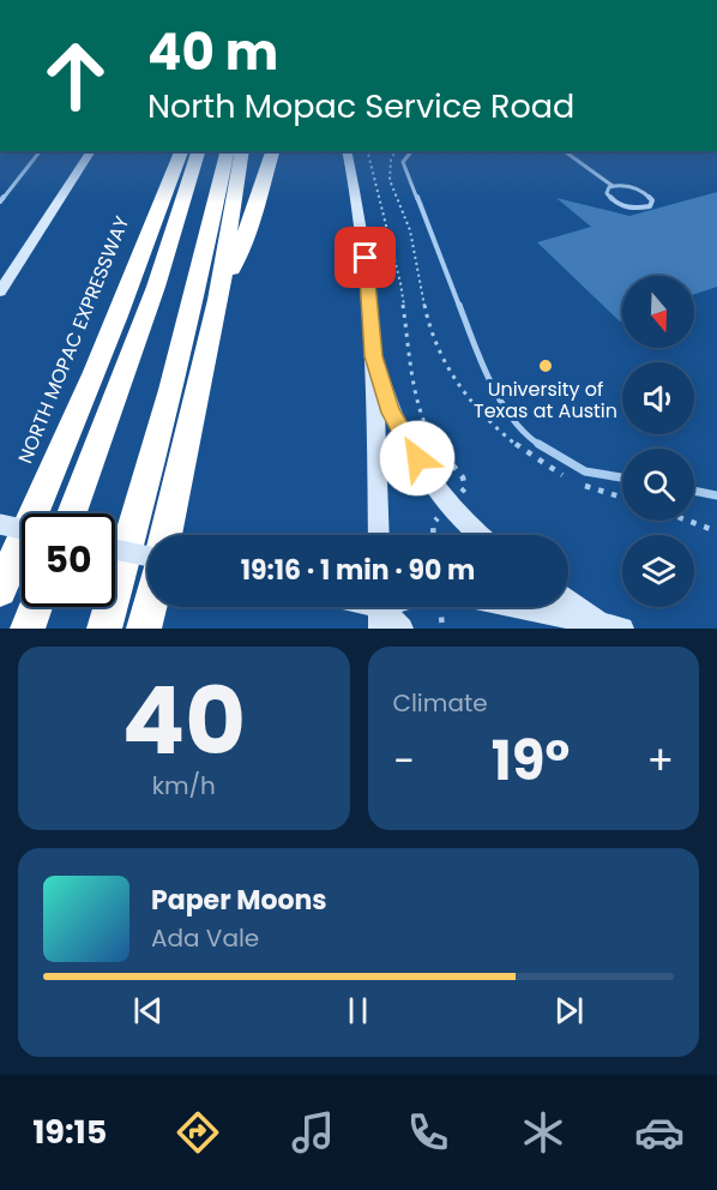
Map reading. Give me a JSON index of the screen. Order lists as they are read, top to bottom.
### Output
{
  "streets": {
    "highway": ["NORTH MOPAC EXPRESSWAY"]
  },
  "places": ["University of Texas at Austin"],
  "north": "bottom",
  "page": {
    "turn": ["40 m", "North Mopac Service Road"],
    "limit": "50",
    "trip": "19:16 · 1 min · 90 m",
    "tile": [
      ["40", "km/h"],
      "Climate"
    ],
    "heat": ["−", "19°", "+"],
    "song": ["Paper Moons", "Ada Vale"],
    "tabs": "19:15"
  }
}
